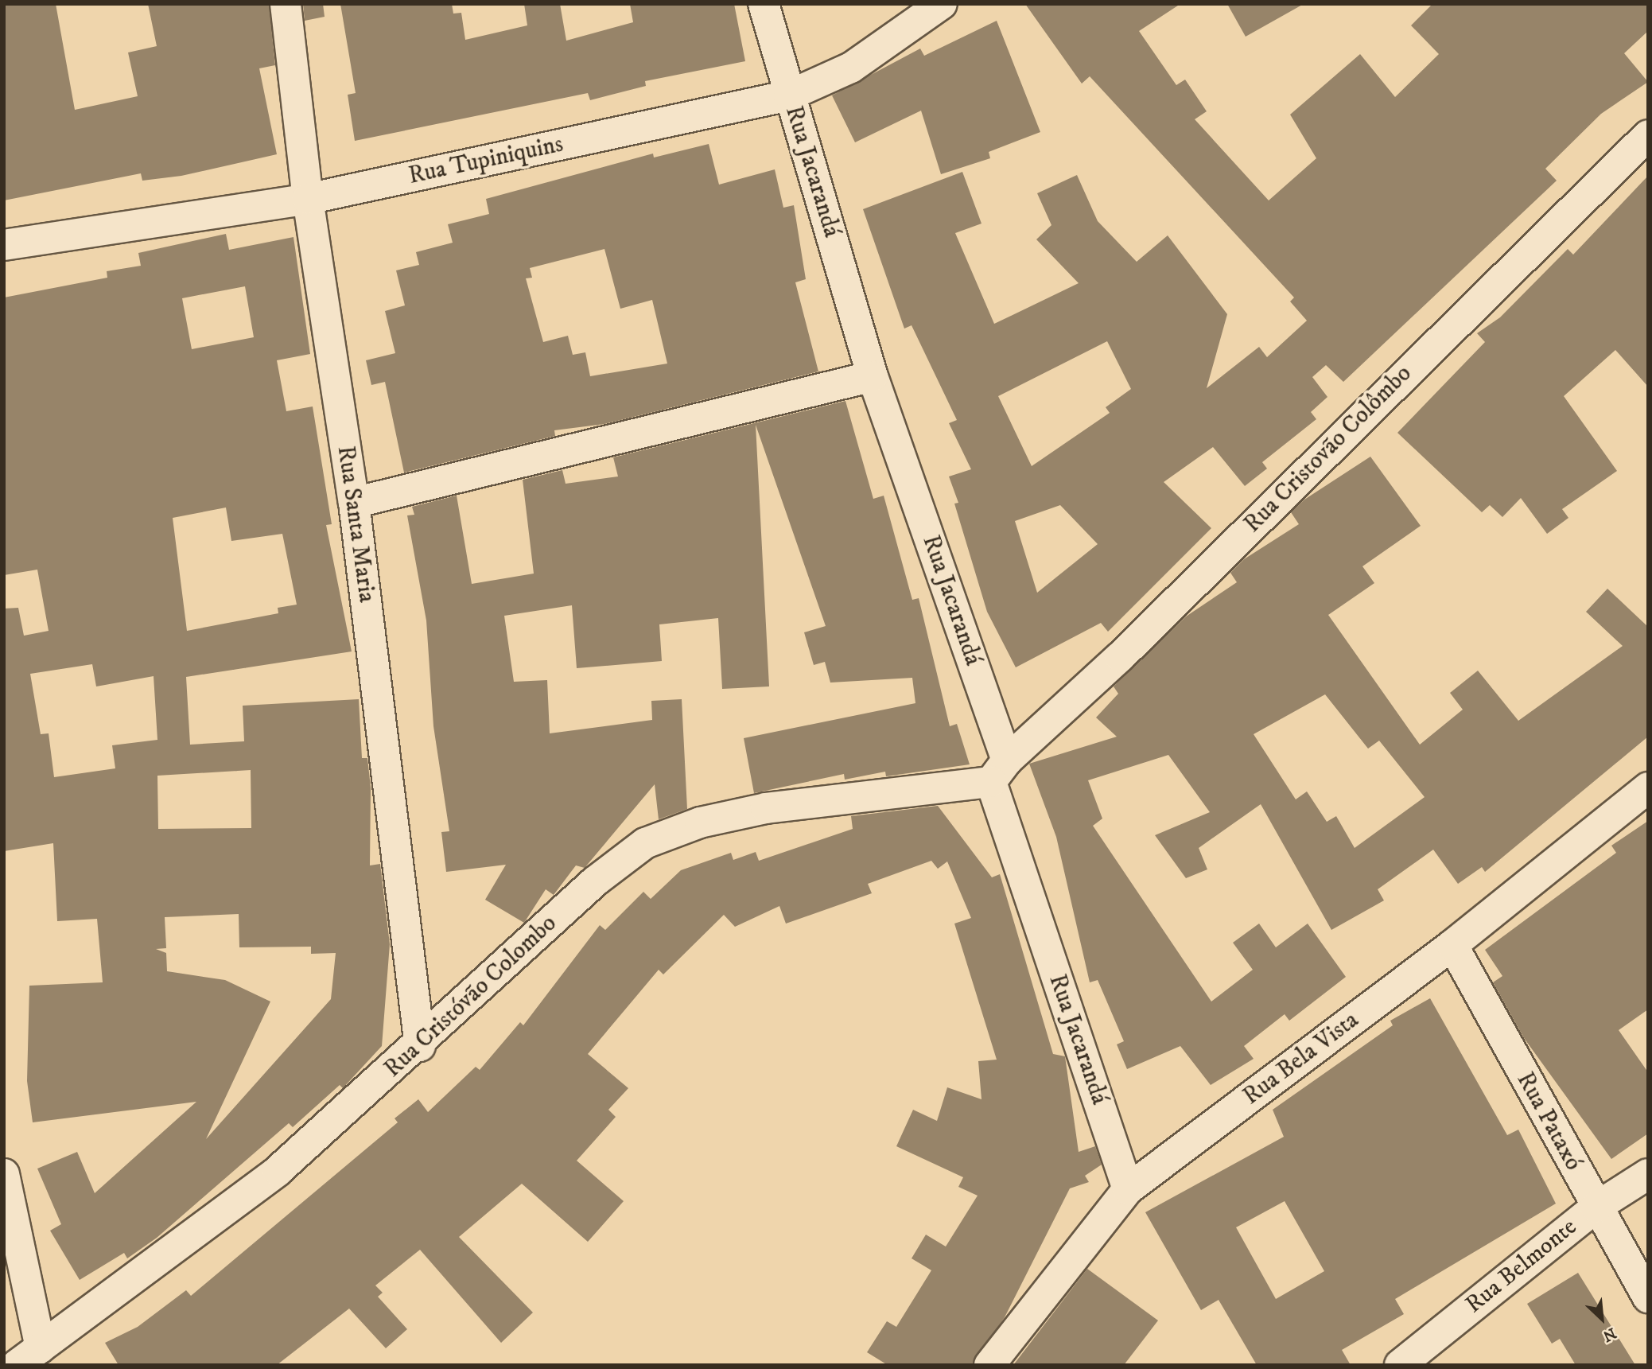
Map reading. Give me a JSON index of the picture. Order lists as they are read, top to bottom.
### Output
{
  "streets": {
    "street": [
      "Rua Tupiniquins",
      "Rua Jacarandá",
      "Rua Cristovão Colômbo",
      "Rua Santa Maria",
      "Rua Cristóvão Colombo",
      "Rua Bela Vista",
      "Rua Pataxó",
      "Rua Belmonte"
    ]
  },
  "crossings": [
    ["Rua Tupiniquins", "Rua Jacarandá"],
    ["Rua Tupiniquins", "Rua Santa Maria"],
    ["Rua Jacarandá", "Rua Cristovão Colômbo"],
    ["Rua Jacarandá", "Rua Cristóvão Colombo"],
    ["Rua Jacarandá", "Rua Bela Vista"],
    ["Rua Cristovão Colômbo", "Rua Cristóvão Colombo"],
    ["Rua Santa Maria", "Rua Cristóvão Colombo"],
    ["Rua Bela Vista", "Rua Pataxó"],
    ["Rua Pataxó", "Rua Belmonte"]
  ],
  "north": "bottom right"
}
